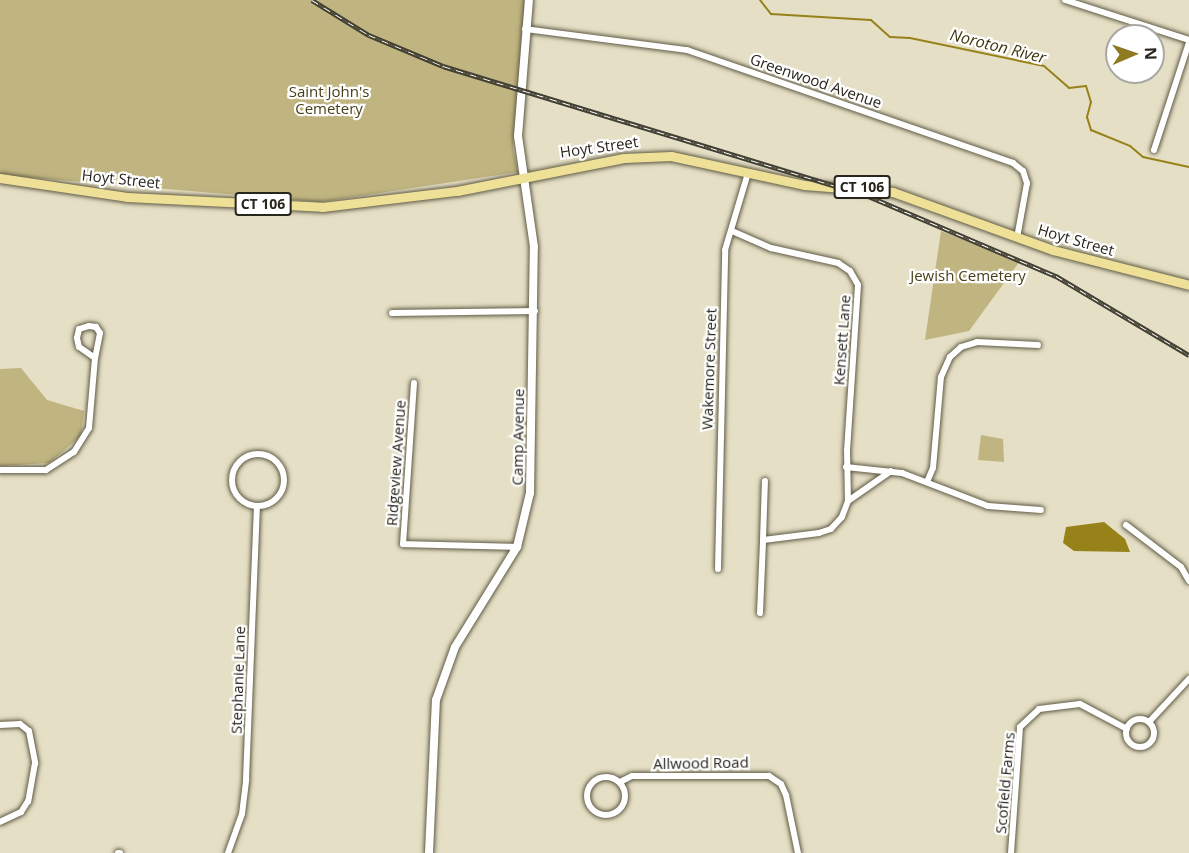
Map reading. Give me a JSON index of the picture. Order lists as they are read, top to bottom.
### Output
{
  "streets": {
    "main road": ["Hoyt Street", "CT 106"],
    "street": [
      "Greenwood Avenue",
      "Kensett Lane",
      "Wakemore Street",
      "Camp Avenue",
      "Ridgeview Avenue",
      "Stephanie Lane",
      "Allwood Road",
      "Scofield Farms"
    ]
  },
  "crossings": [
    ["Greenwood Avenue", "Hoyt Street"],
    ["Greenwood Avenue", "Camp Avenue"],
    ["Hoyt Street", "Wakemore Street"],
    ["Hoyt Street", "Camp Avenue"],
    ["Kensett Lane", "Wakemore Street"],
    ["Camp Avenue", "Ridgeview Avenue"]
  ],
  "water": ["Noroton River"],
  "parks": ["Saint John's Cemetery", "Jewish Cemetery"],
  "north": "right"
}
